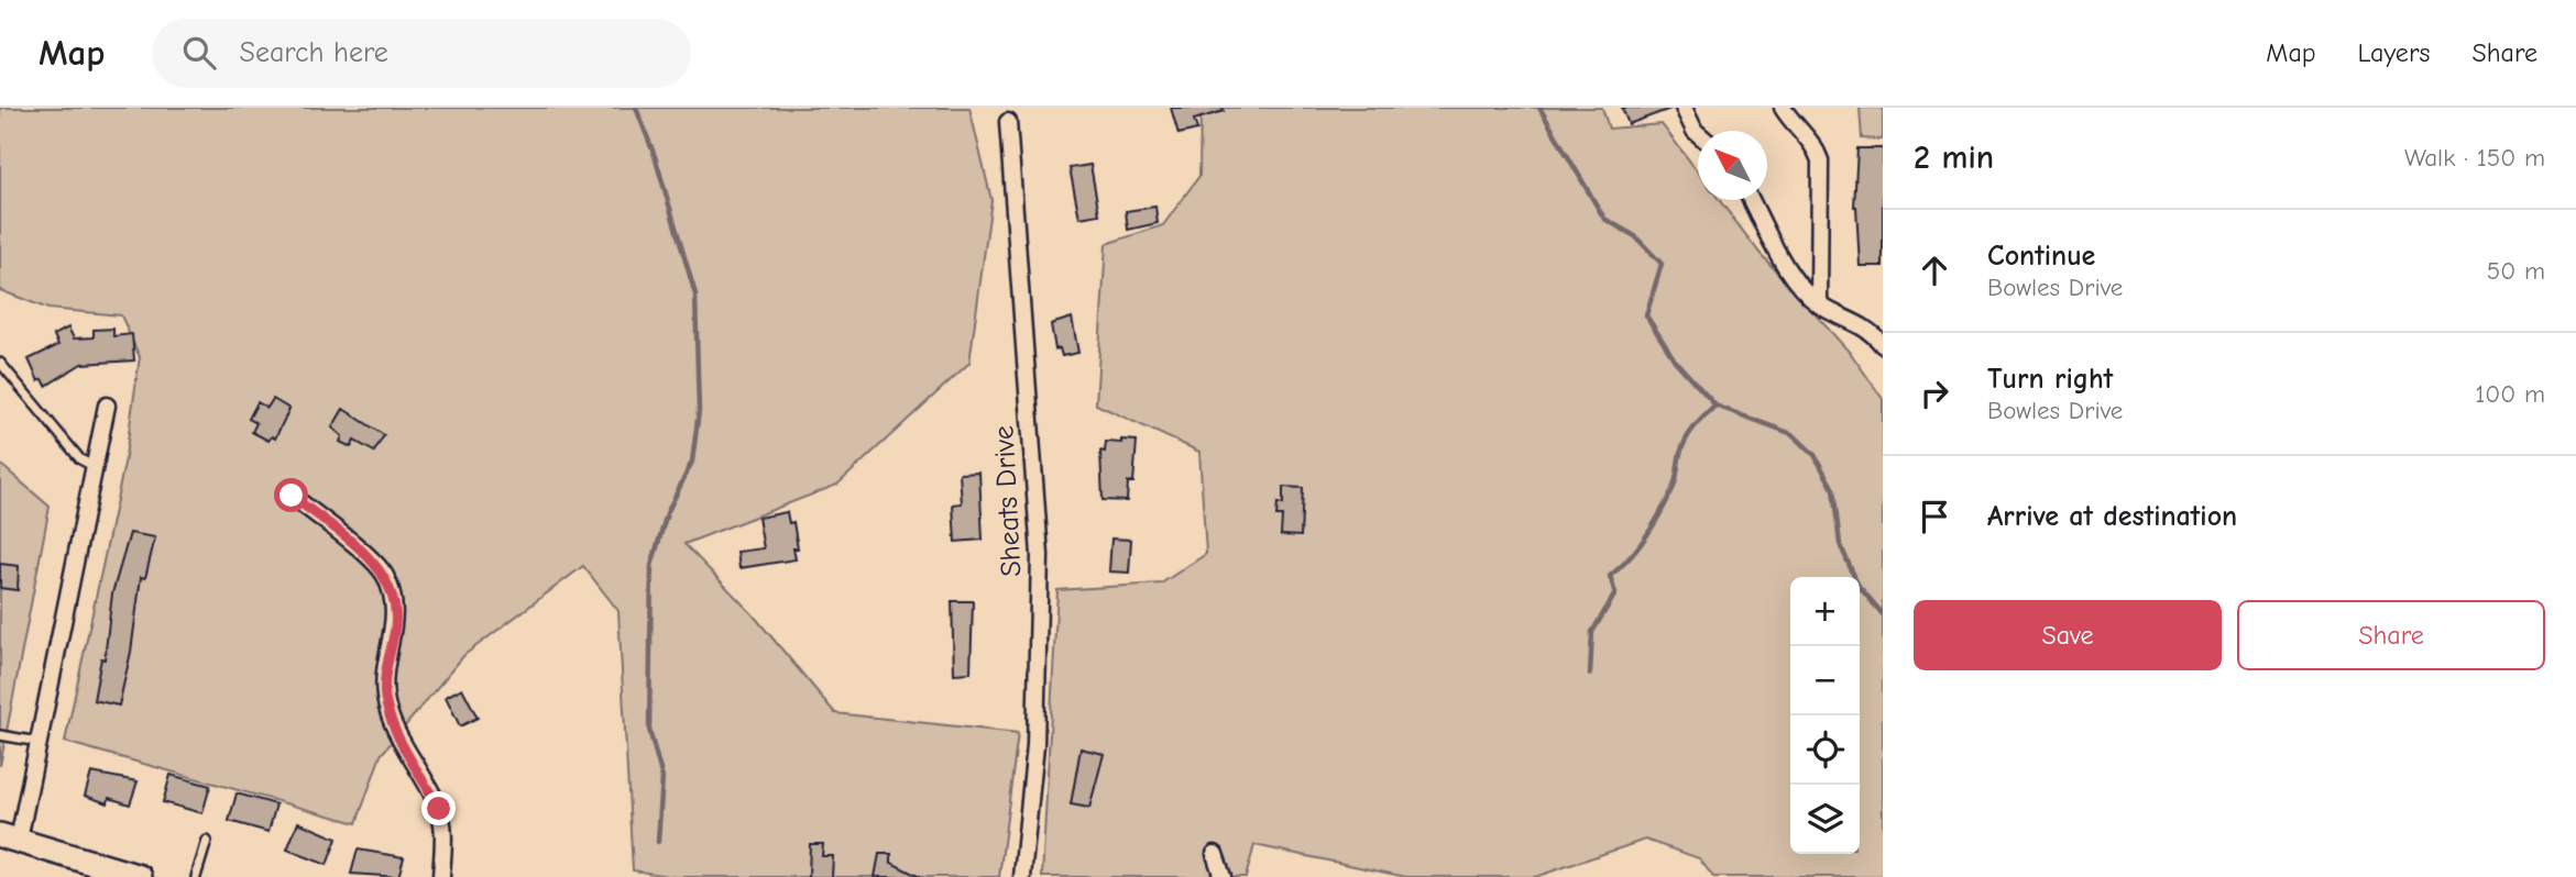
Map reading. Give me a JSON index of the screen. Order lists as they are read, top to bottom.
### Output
{
  "streets": {
    "street": ["Sheats Drive"]
  },
  "north": "top left",
  "page": {
    "header": "Map",
    "search": "Search here",
    "nav": ["Map", "Layers", "Share"],
    "heading": ["2 min", "Walk · 150 m"],
    "list": [
      ["Continue", "Bowles Drive", "50 m"],
      ["Turn right", "Bowles Drive", "100 m"],
      "Arrive at destination"
    ],
    "map_buttons": ["+", "−"],
    "buttons": ["Save", "Share"]
  }
}
